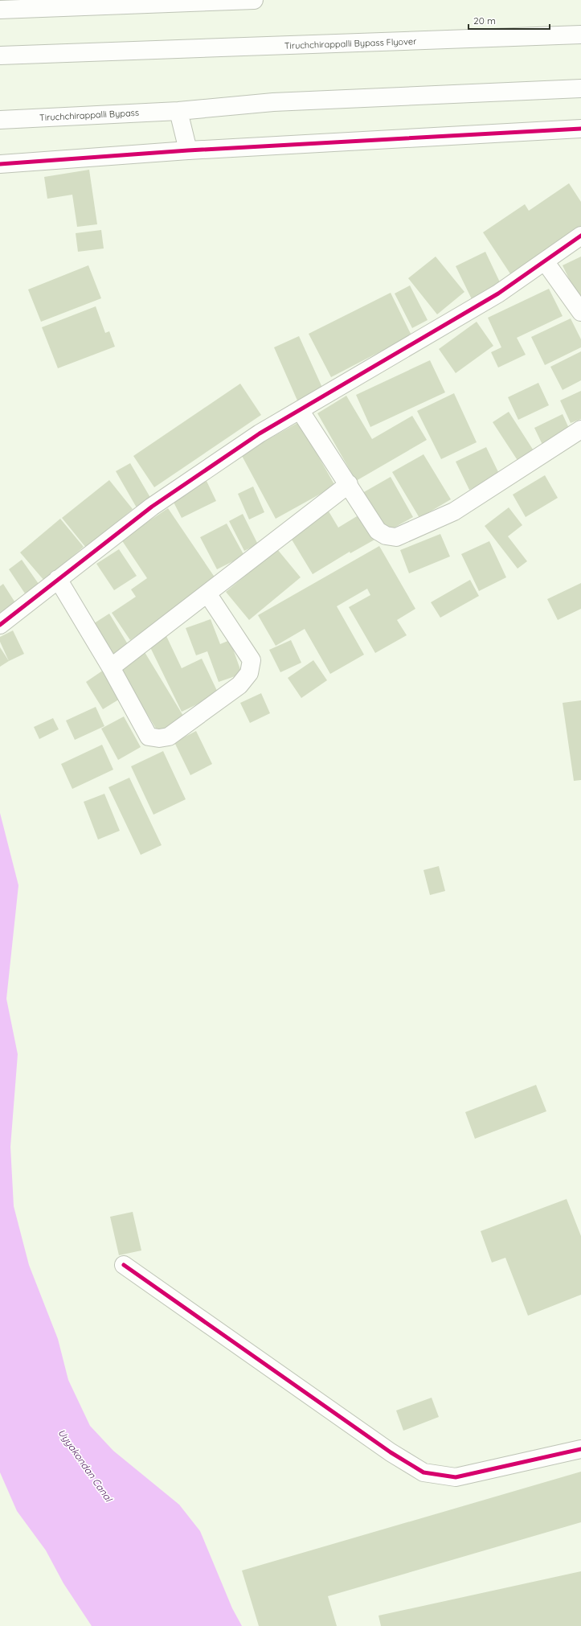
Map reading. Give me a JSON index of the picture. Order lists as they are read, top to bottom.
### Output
{
  "streets": {
    "main road": ["Tiruchchirappalli Bypass Flyover", "Tiruchchirappalli Bypass"]
  },
  "water": ["Uyyakondan Canal"],
  "scale_bar": "20 m"
}
